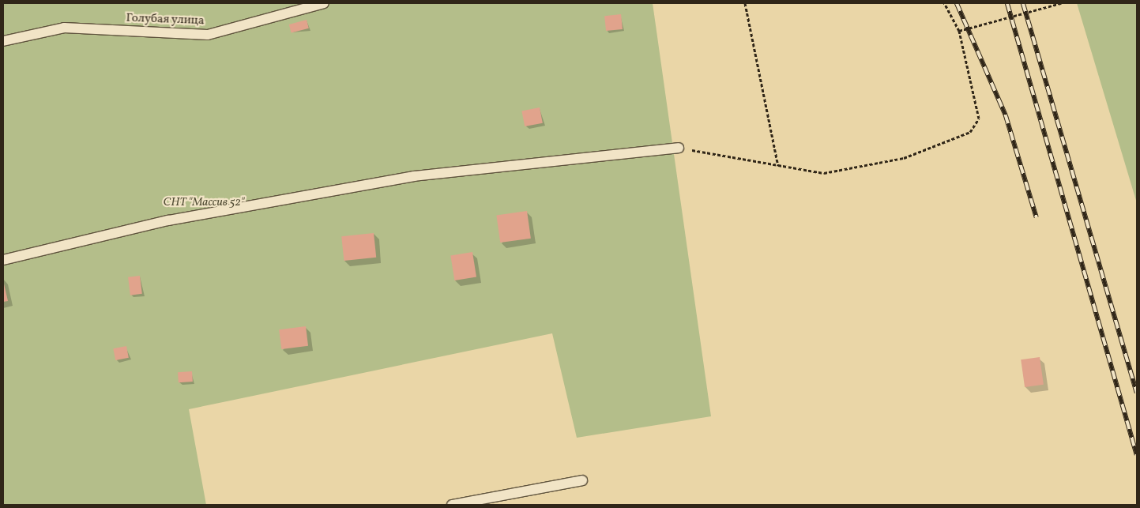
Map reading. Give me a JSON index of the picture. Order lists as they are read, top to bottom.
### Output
{
  "streets": {
    "lane": ["Голубая улица"]
  },
  "parks": ["СНТ \"Массив 52\""]
}
